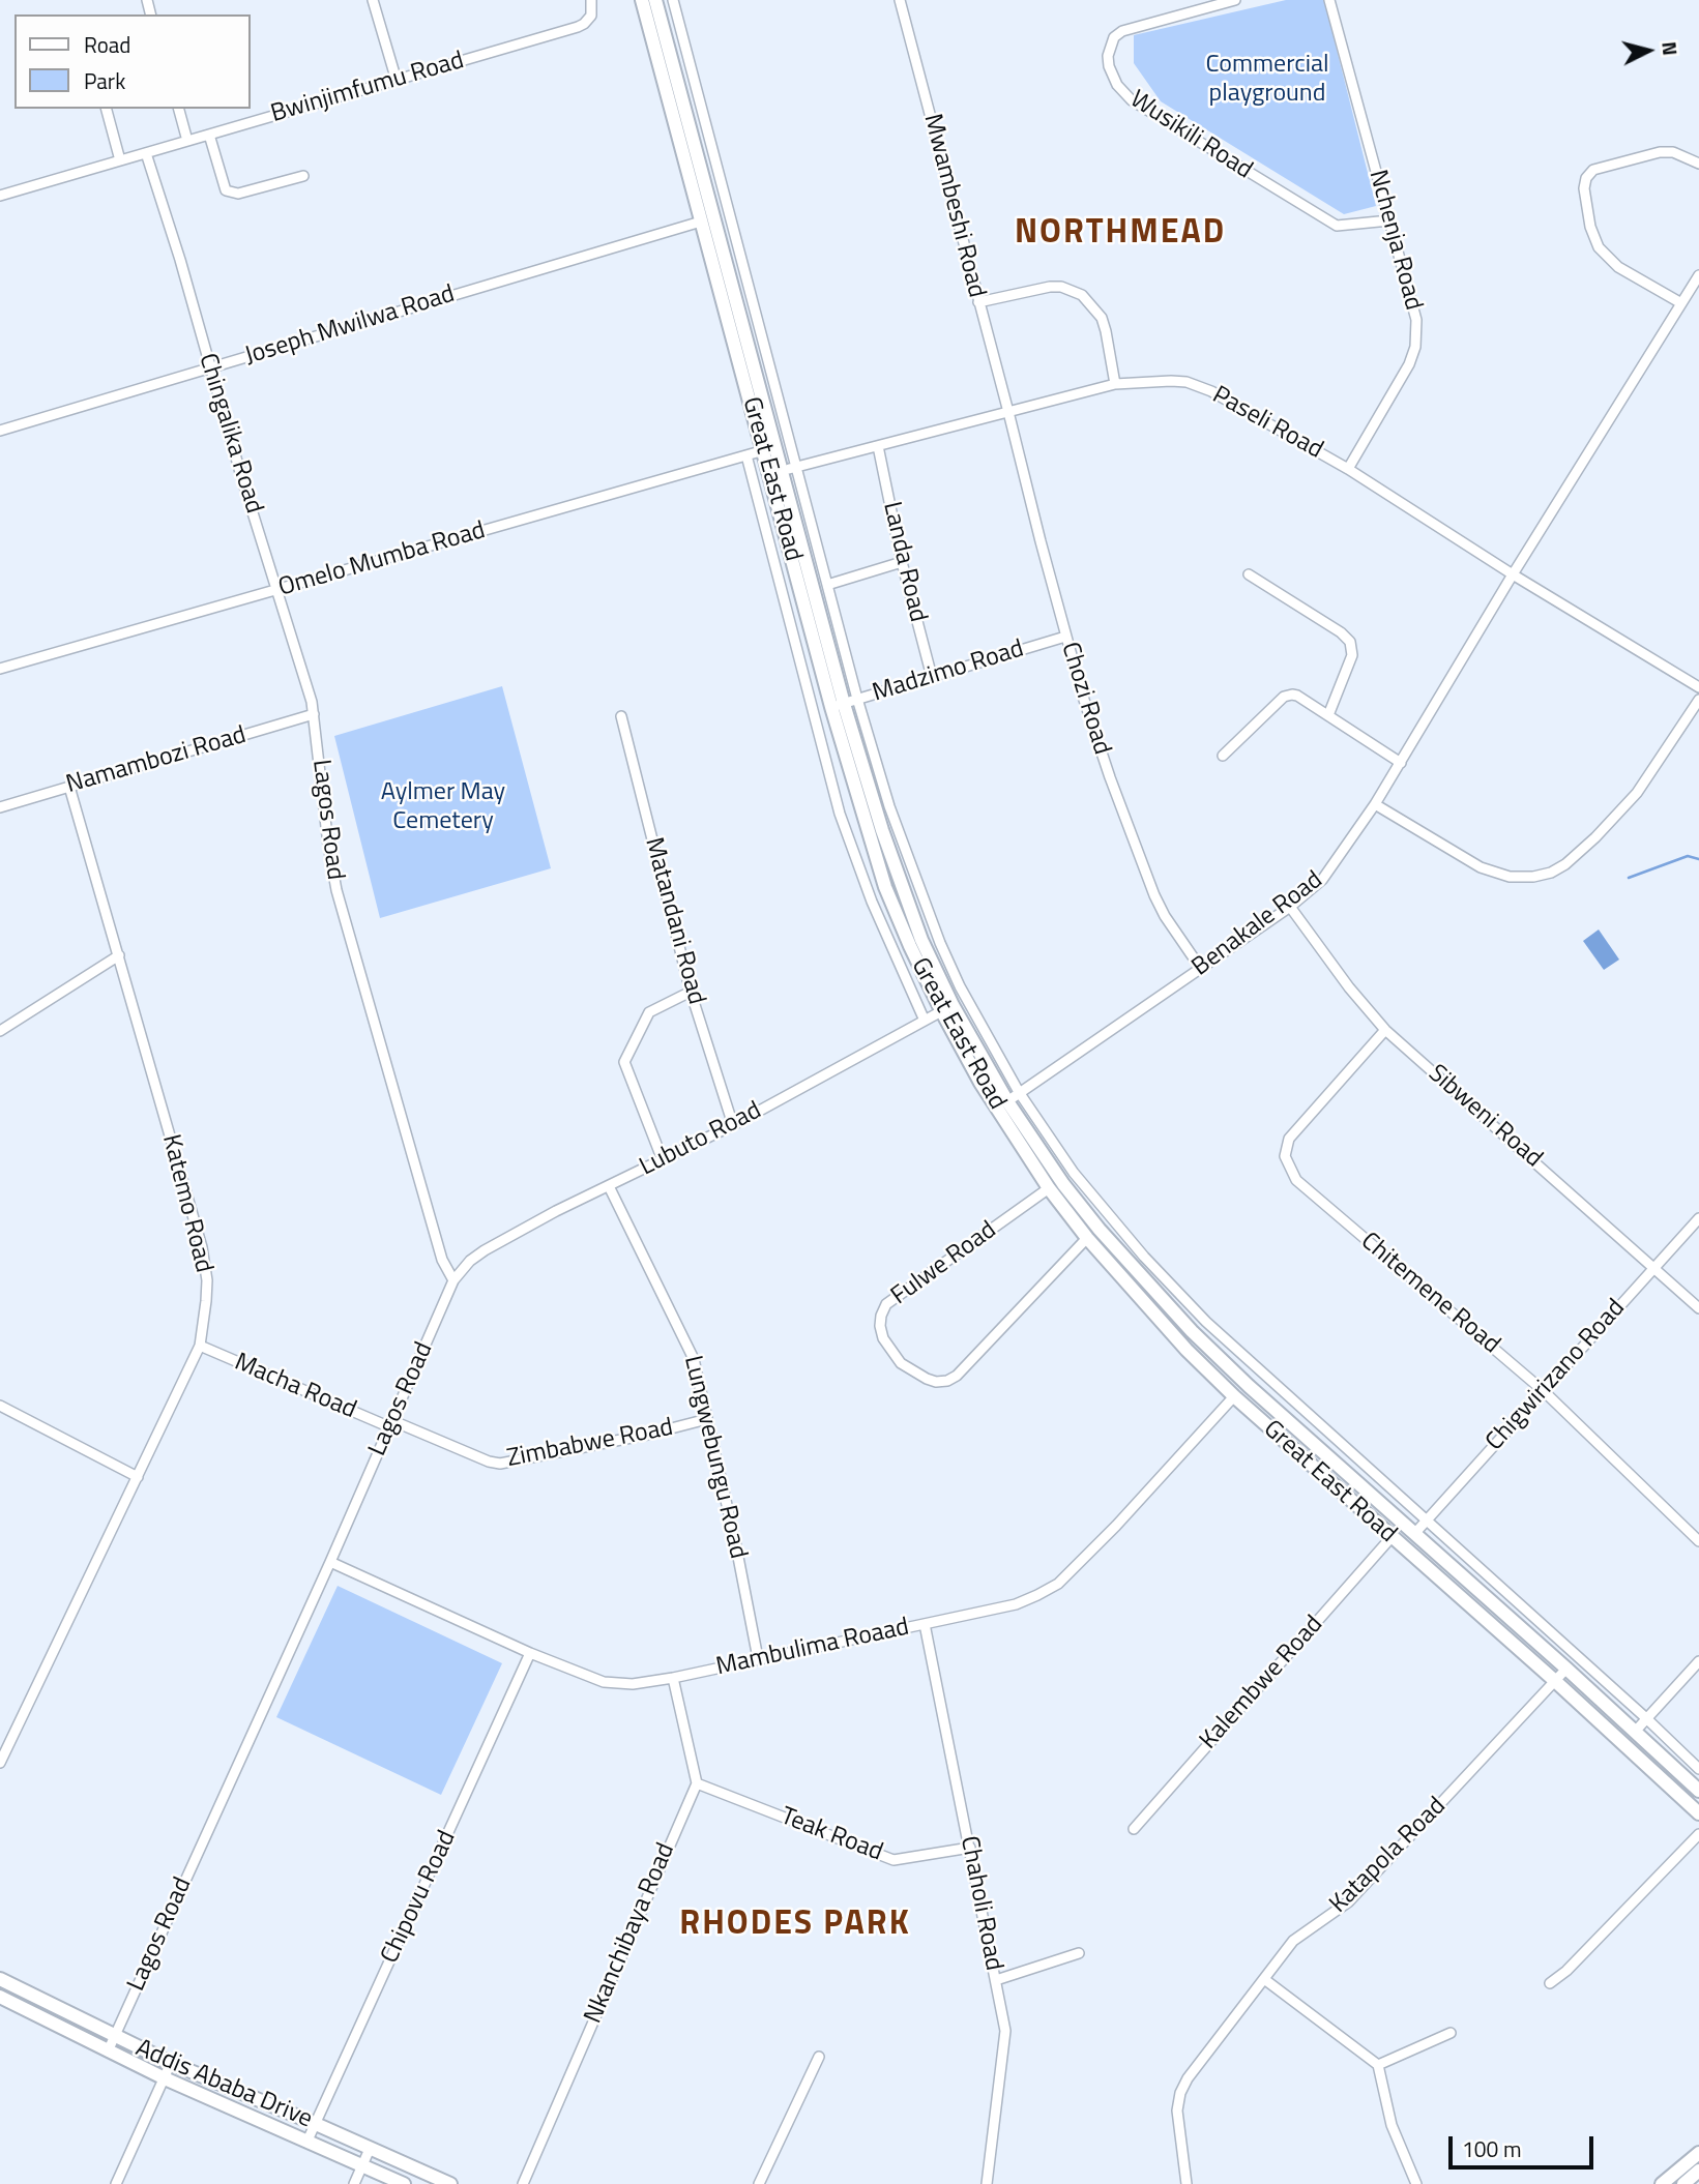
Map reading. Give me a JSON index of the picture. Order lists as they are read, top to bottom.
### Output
{
  "streets": {
    "main road": ["Great East Road", "Addis Ababa Drive"],
    "street": [
      "Bwinjimfumu Road",
      "Wusikili Road",
      "Mwambeshi Road",
      "Nchenja Road",
      "Joseph Mwilwa Road",
      "Paseli Road",
      "Chingalika Road",
      "Omelo Mumba Road",
      "Landa Road",
      "Madzimo Road",
      "Chozi Road",
      "Namambozi Road",
      "Lagos Road",
      "Matandani Road",
      "Benakale Road",
      "Sibweni Road",
      "Lubuto Road",
      "Katemo Road",
      "Fulwe Road",
      "Chitemene Road",
      "Chigwirizano Road",
      "Macha Road",
      "Zimbabwe Road",
      "Lungwebungu Road",
      "Mambulima Roaad",
      "Kalembwe Road",
      "Teak Road",
      "Katapola Road",
      "Chipovu Road",
      "Chaholi Road",
      "Nkanchibaya Road"
    ]
  },
  "crossings": [
    ["Bwinjimfumu Road", "Chingalika Road"],
    ["Wusikili Road", "Nchenja Road"],
    ["Mwambeshi Road", "Paseli Road"],
    ["Mwambeshi Road", "Chozi Road"],
    ["Nchenja Road", "Paseli Road"],
    ["Joseph Mwilwa Road", "Chingalika Road"],
    ["Joseph Mwilwa Road", "Great East Road"],
    ["Paseli Road", "Great East Road"],
    ["Paseli Road", "Landa Road"],
    ["Paseli Road", "Chozi Road"],
    ["Paseli Road", "Benakale Road"],
    ["Chingalika Road", "Omelo Mumba Road"],
    ["Chingalika Road", "Namambozi Road"],
    ["Chingalika Road", "Lagos Road"],
    ["Great East Road", "Omelo Mumba Road"],
    ["Great East Road", "Madzimo Road"],
    ["Great East Road", "Benakale Road"],
    ["Great East Road", "Lubuto Road"],
    ["Great East Road", "Fulwe Road"],
    ["Great East Road", "Chigwirizano Road"],
    ["Great East Road", "Mambulima Roaad"],
    ["Great East Road", "Kalembwe Road"],
    ["Great East Road", "Katapola Road"],
    ["Landa Road", "Madzimo Road"],
    ["Madzimo Road", "Chozi Road"],
    ["Chozi Road", "Benakale Road"],
    ["Namambozi Road", "Lagos Road"],
    ["Namambozi Road", "Katemo Road"],
    ["Lagos Road", "Lubuto Road"],
    ["Lagos Road", "Macha Road"],
    ["Lagos Road", "Zimbabwe Road"],
    ["Lagos Road", "Mambulima Roaad"],
    ["Lagos Road", "Addis Ababa Drive"],
    ["Matandani Road", "Lubuto Road"],
    ["Benakale Road", "Sibweni Road"],
    ["Sibweni Road", "Chitemene Road"],
    ["Sibweni Road", "Chigwirizano Road"],
    ["Lubuto Road", "Lungwebungu Road"],
    ["Katemo Road", "Macha Road"],
    ["Chitemene Road", "Chigwirizano Road"],
    ["Macha Road", "Zimbabwe Road"],
    ["Zimbabwe Road", "Lungwebungu Road"],
    ["Lungwebungu Road", "Mambulima Roaad"],
    ["Mambulima Roaad", "Chipovu Road"],
    ["Mambulima Roaad", "Chaholi Road"],
    ["Teak Road", "Chaholi Road"],
    ["Teak Road", "Nkanchibaya Road"],
    ["Chipovu Road", "Addis Ababa Drive"]
  ],
  "districts": ["NORTHMEAD", "RHODES PARK"],
  "parks": ["Commercial playground", "Aylmer May Cemetery"],
  "legend": ["Road", "Park"],
  "scale_bar": "100 m",
  "north": "right"
}
